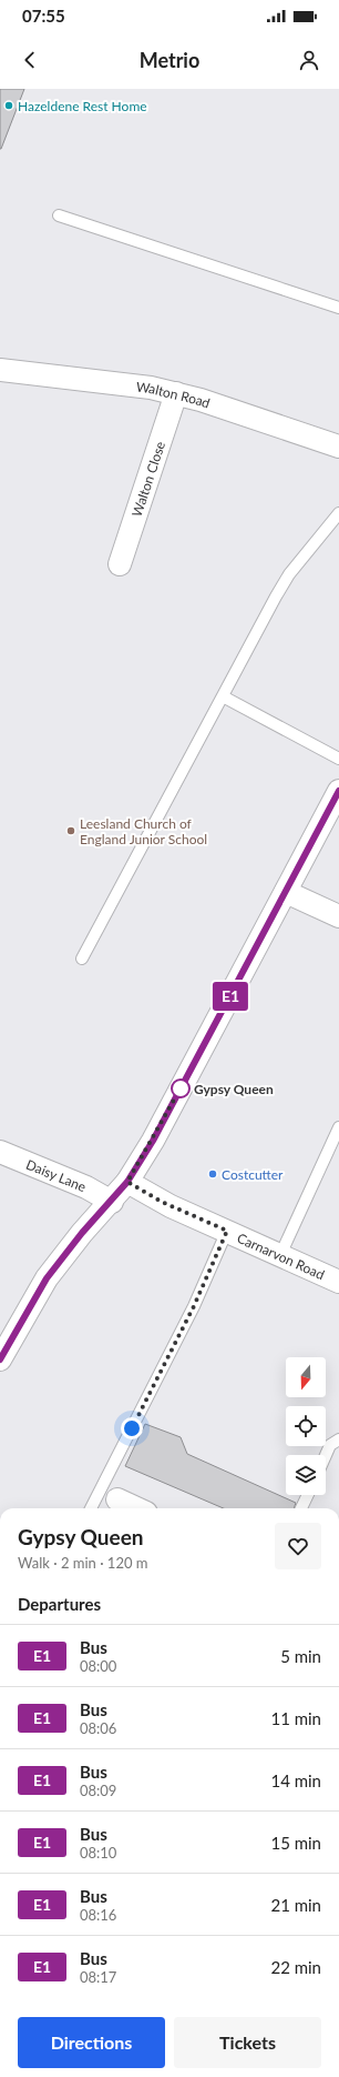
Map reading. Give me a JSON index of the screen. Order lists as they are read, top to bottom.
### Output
{
  "streets": {
    "street": [
      "Walton Road",
      "Walton Close",
      "Daisy Lane",
      "Carnarvon Road"
    ]
  },
  "crossings": [
    ["Walton Road", "Walton Close"]
  ],
  "places": [
    "Hazeldene Rest Home",
    "Leesland Church of England Junior School",
    "Gypsy Queen",
    "Costcutter"
  ],
  "lines": ["bus line E1"],
  "north": "bottom",
  "page": {
    "status": "07:55",
    "header": "Metrio",
    "on_map": "E1",
    "heading": [
      ["Gypsy Queen", "Walk · 2 min · 120 m"],
      "Departures"
    ],
    "list": [
      {
        "mark": "E1",
        "name": "Bus",
        "note": "08:00",
        "value": "5 min"
      },
      {
        "mark": "E1",
        "name": "Bus",
        "note": "08:06",
        "value": "11 min"
      },
      {
        "mark": "E1",
        "name": "Bus",
        "note": "08:09",
        "value": "14 min"
      },
      {
        "mark": "E1",
        "name": "Bus",
        "note": "08:10",
        "value": "15 min"
      },
      {
        "mark": "E1",
        "name": "Bus",
        "note": "08:16",
        "value": "21 min"
      },
      {
        "mark": "E1",
        "name": "Bus",
        "note": "08:17",
        "value": "22 min"
      }
    ],
    "buttons": ["Directions", "Tickets"]
  }
}
